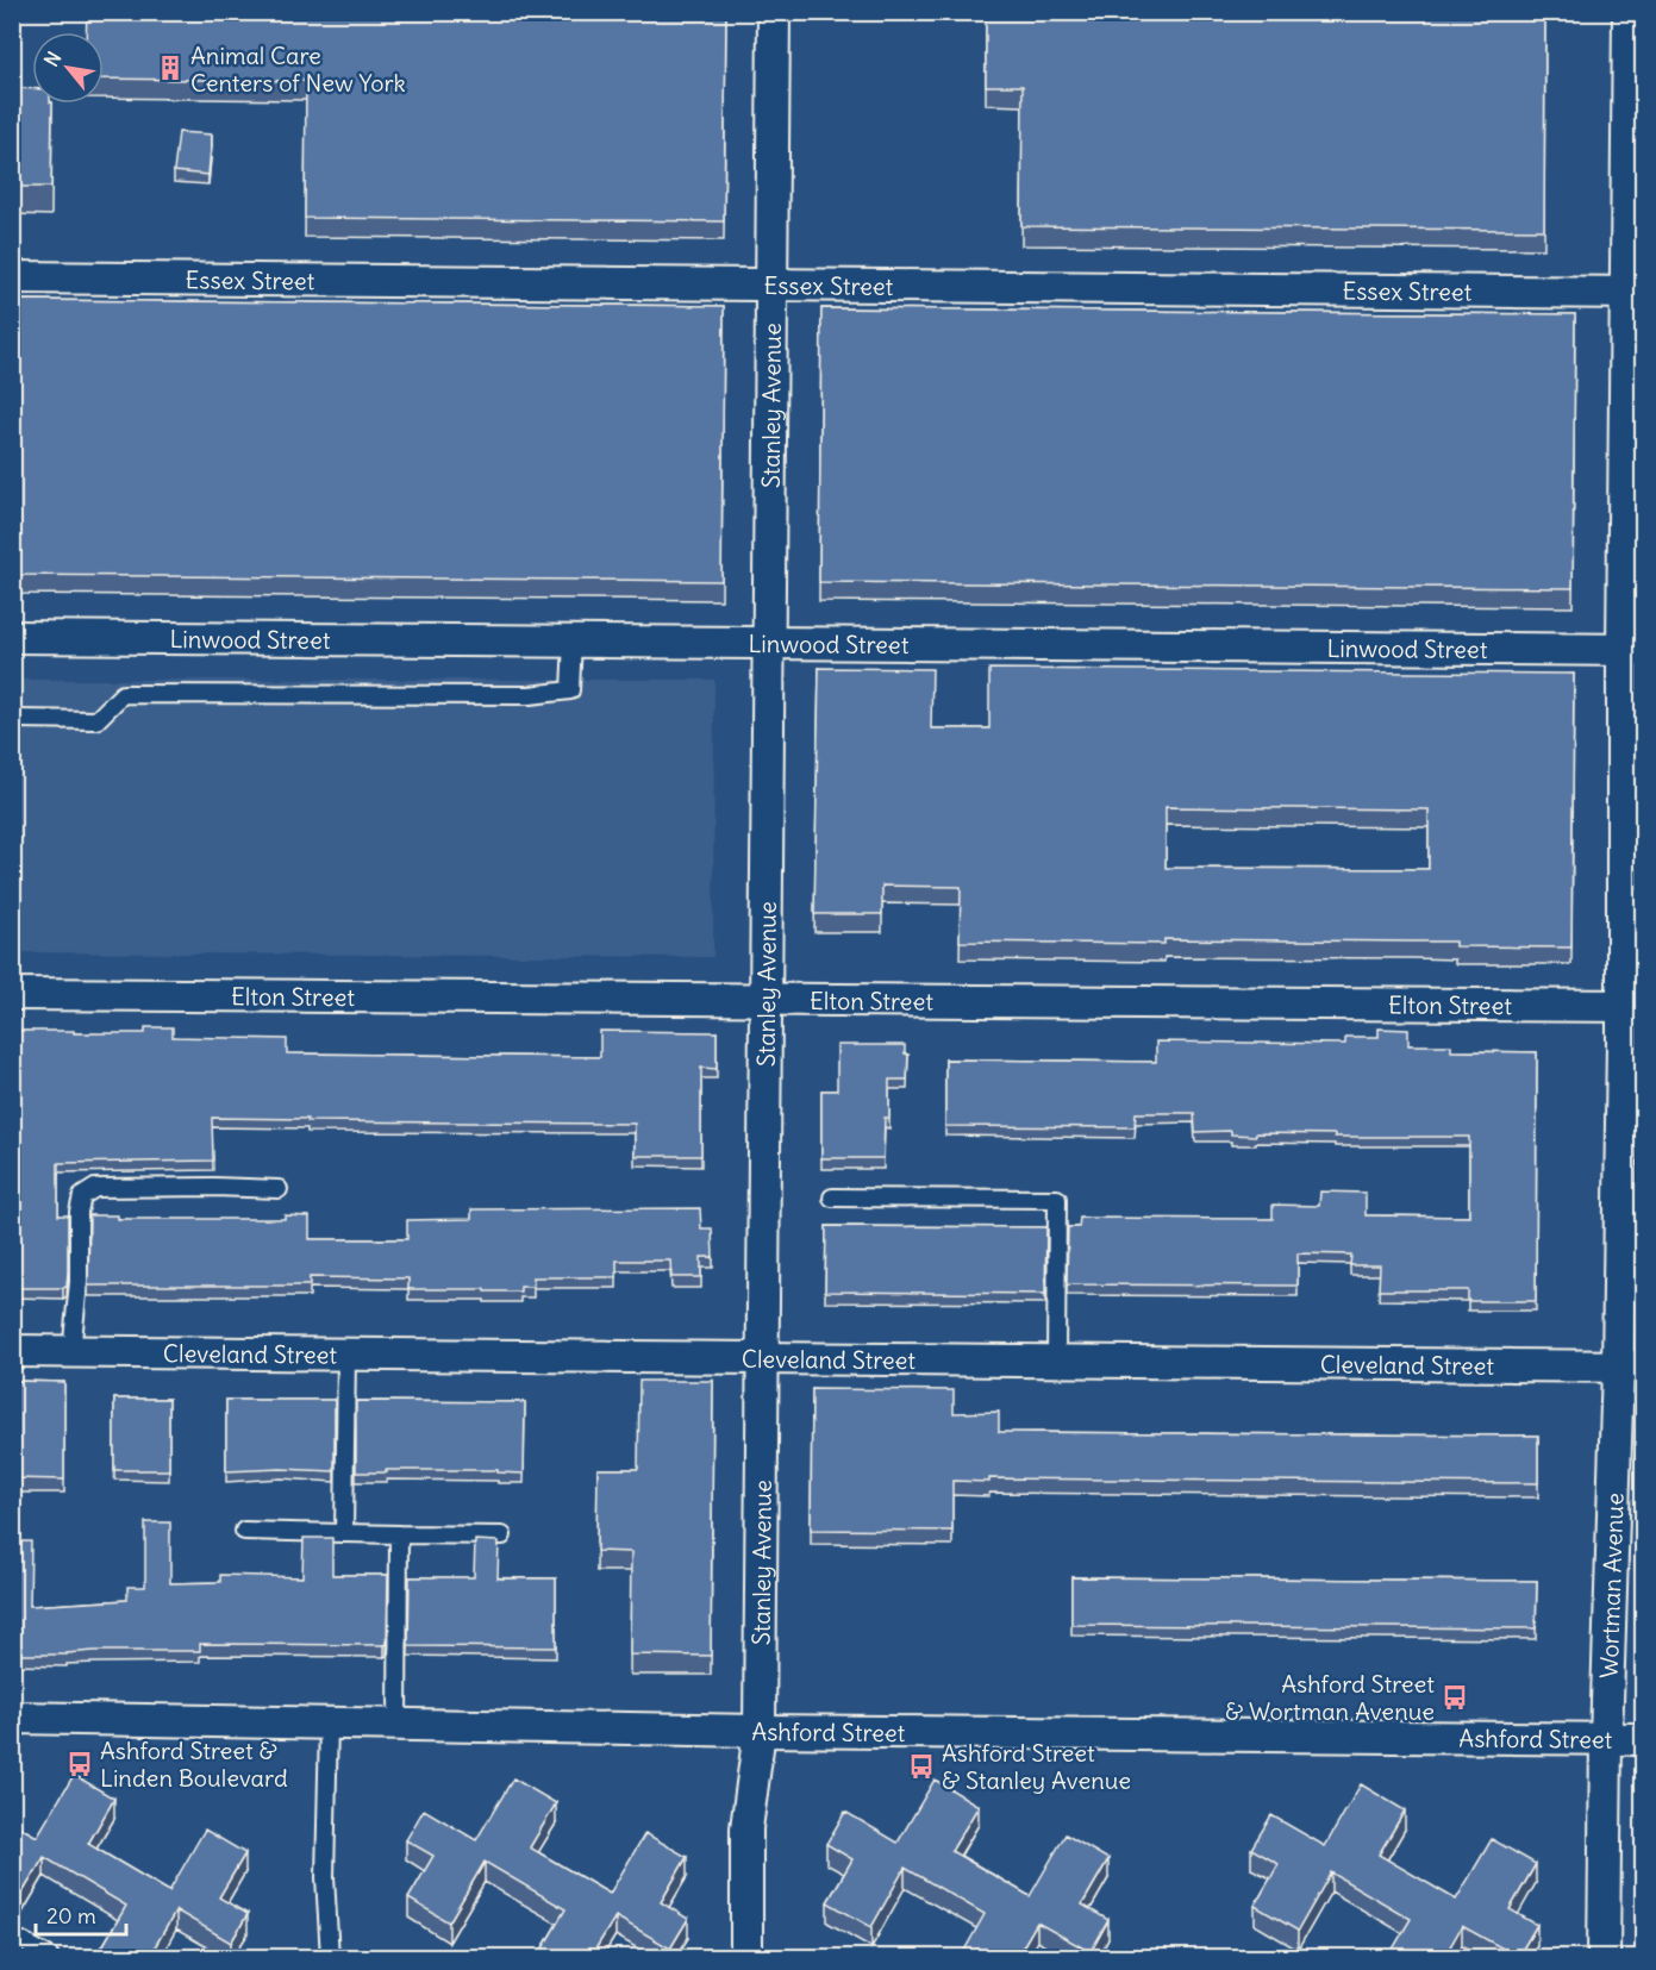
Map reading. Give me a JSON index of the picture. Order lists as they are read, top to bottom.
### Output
{
  "streets": {
    "street": [
      "Essex Street",
      "Stanley Avenue",
      "Linwood Street",
      "Elton Street",
      "Cleveland Street",
      "Wortman Avenue",
      "Ashford Street"
    ]
  },
  "crossings": [
    ["Essex Street", "Stanley Avenue"],
    ["Essex Street", "Wortman Avenue"],
    ["Stanley Avenue", "Linwood Street"],
    ["Stanley Avenue", "Elton Street"],
    ["Stanley Avenue", "Cleveland Street"],
    ["Stanley Avenue", "Ashford Street"],
    ["Linwood Street", "Wortman Avenue"],
    ["Elton Street", "Wortman Avenue"],
    ["Cleveland Street", "Wortman Avenue"],
    ["Wortman Avenue", "Ashford Street"]
  ],
  "places": {
    "building": ["Animal Care Centers of New York"],
    "bus stop": ["Ashford Street & Wortman Avenue", "Ashford Street & Linden Boulevard", "Ashford Street & Stanley Avenue"]
  },
  "scale_bar": "20 m",
  "north": "top left"
}
